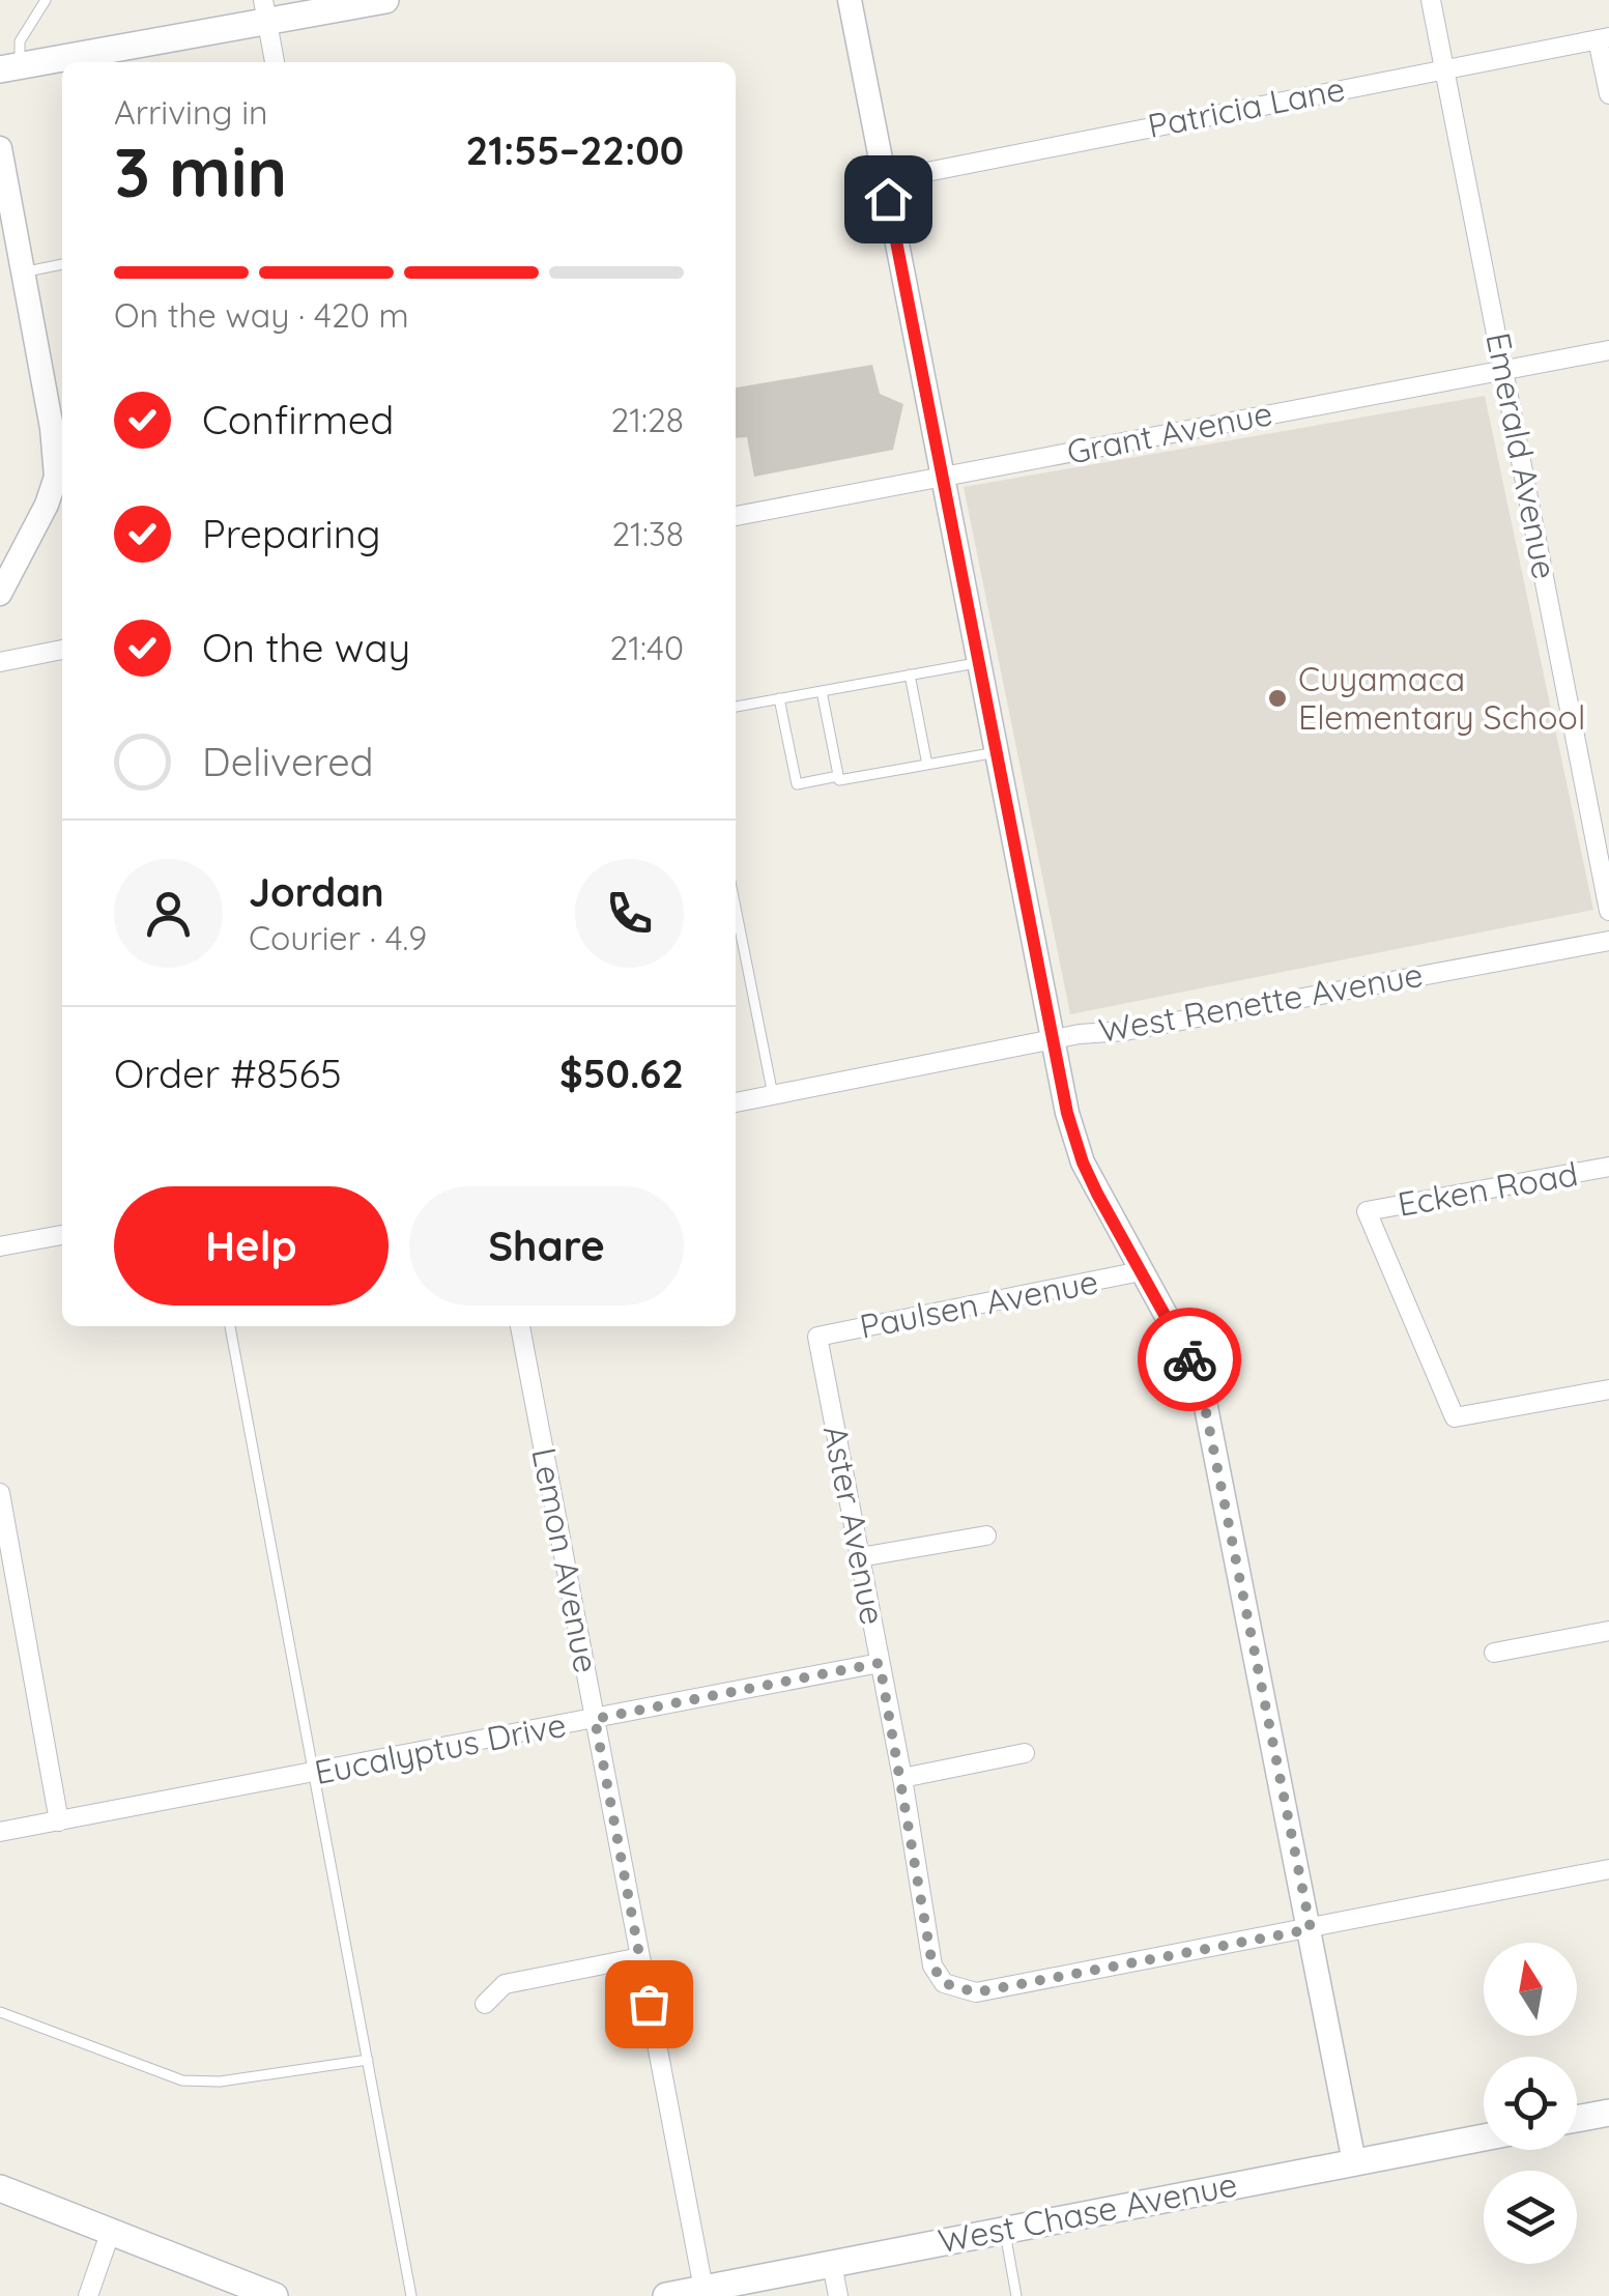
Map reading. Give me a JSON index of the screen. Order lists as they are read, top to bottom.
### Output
{
  "streets": {
    "main road": ["West Chase Avenue"],
    "street": [
      "Patricia Lane",
      "Grant Avenue",
      "Emerald Avenue",
      "West Renette Avenue",
      "Ecken Road",
      "Paulsen Avenue",
      "Aster Avenue",
      "Lemon Avenue",
      "Eucalyptus Drive"
    ]
  },
  "crossings": [
    ["Patricia Lane", "Emerald Avenue"],
    ["Grant Avenue", "Emerald Avenue"],
    ["Paulsen Avenue", "Aster Avenue"],
    ["Aster Avenue", "Eucalyptus Drive"],
    ["Lemon Avenue", "Eucalyptus Drive"],
    ["Lemon Avenue", "West Chase Avenue"]
  ],
  "places": ["Cuyamaca Elementary School"],
  "north": "top",
  "page": {
    "heading": ["3 min", "Arriving in", "21:55–22:00"],
    "panel": [
      "Jordan",
      "Courier · 4.9",
      "Order #8565",
      "$50.62"
    ],
    "bar": "On the way · 420 m",
    "list": [
      ["Confirmed", "21:28"],
      ["Preparing", "21:38"],
      ["On the way", "21:40"],
      "Delivered"
    ],
    "buttons": ["Help", "Share"]
  }
}
